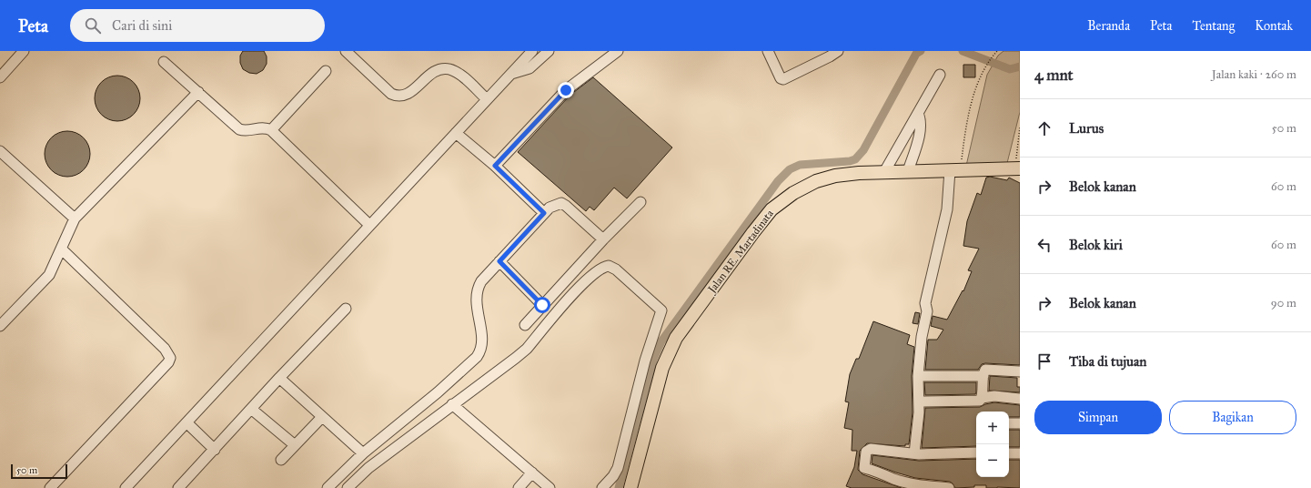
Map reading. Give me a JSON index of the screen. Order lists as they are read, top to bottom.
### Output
{
  "streets": {
    "main road": ["Jalan RE. Martadinata"]
  },
  "scale_bar": "50 m",
  "page": {
    "header": "Peta",
    "search": "Cari di sini",
    "nav": [
      "Beranda",
      "Peta",
      "Tentang",
      "Kontak"
    ],
    "heading": ["4 mnt", "Jalan kaki · 260 m"],
    "list": [
      ["Lurus", "50 m"],
      ["Belok kanan", "60 m"],
      ["Belok kiri", "60 m"],
      ["Belok kanan", "90 m"],
      "Tiba di tujuan"
    ],
    "buttons": ["Simpan", "Bagikan"],
    "map_buttons": ["+", "−"],
    "scale": "50 m"
  }
}
